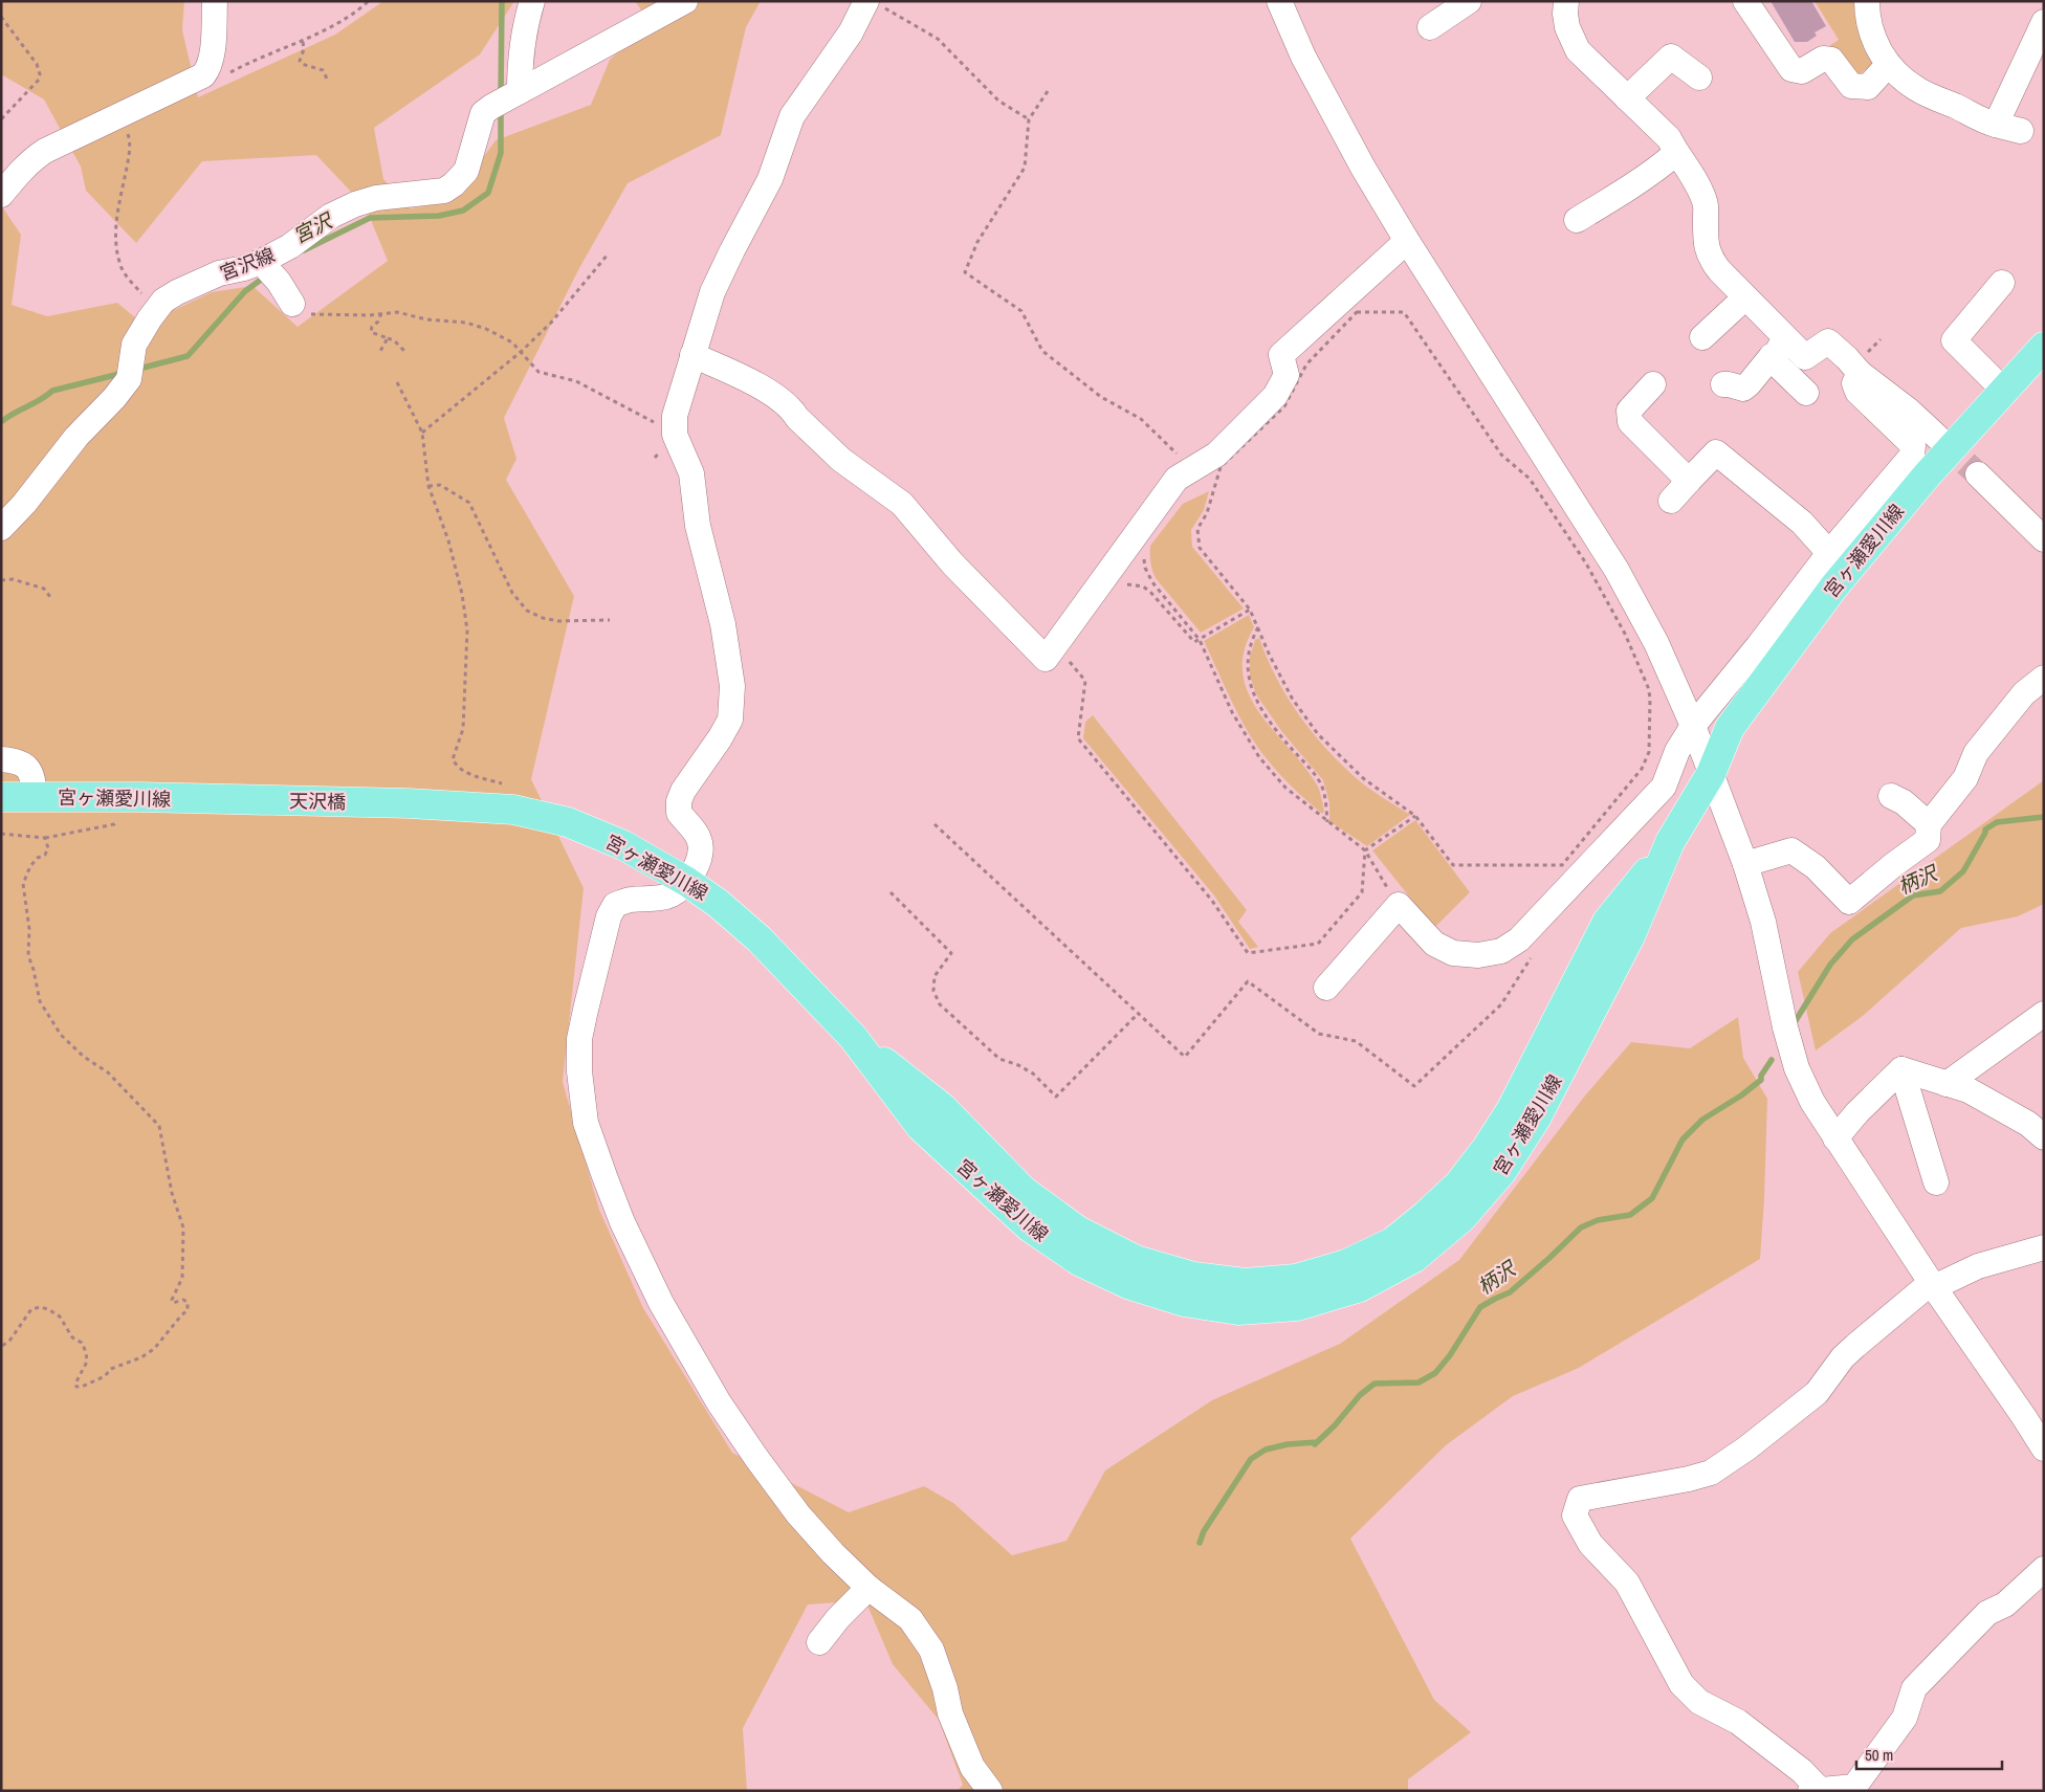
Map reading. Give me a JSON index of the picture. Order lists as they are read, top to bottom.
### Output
{
  "streets": {
    "main road": ["宮ヶ瀬愛川線", "天沢橋"],
    "street": ["宮沢線"]
  },
  "crossings": [
    ["宮ヶ瀬愛川線", "天沢橋"]
  ],
  "water": ["宮沢", "柄沢"],
  "scale_bar": "50 m"
}
